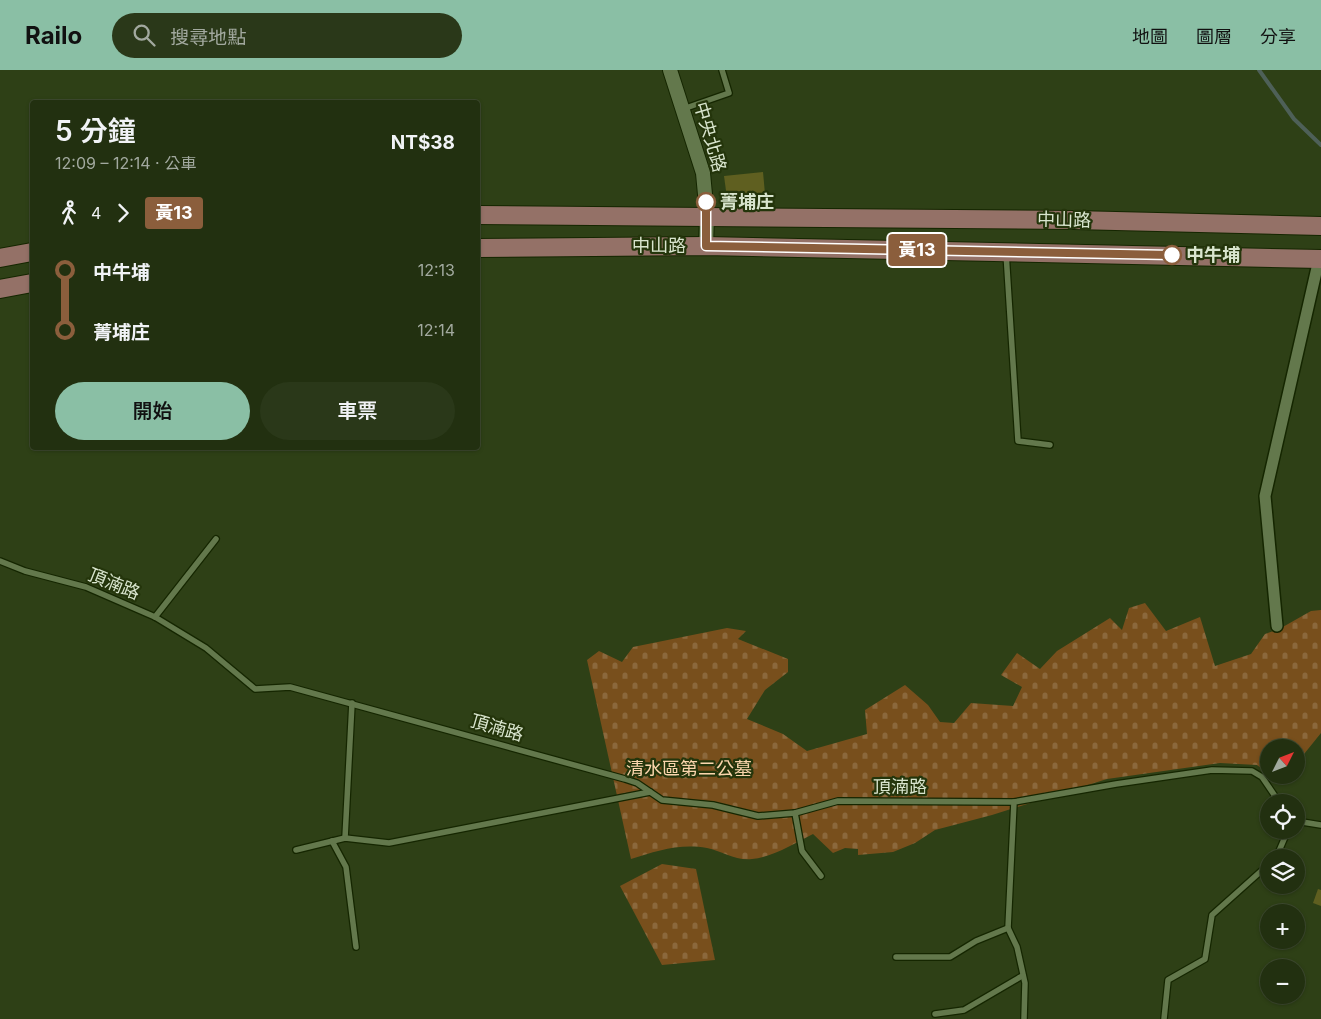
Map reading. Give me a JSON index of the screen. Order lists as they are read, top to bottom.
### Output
{
  "streets": {
    "main road": ["中山路"],
    "street": ["中央北路"],
    "lane": ["頂湳路"]
  },
  "crossings": [
    ["中央北路", "中山路"]
  ],
  "parks": ["清水區第二公墓"],
  "places": ["菁埔庄", "中牛埔"],
  "lines": ["bus line 黃13"],
  "north": "top right",
  "page": {
    "header": "Railo",
    "search": "搜尋地點",
    "nav": ["地圖", "圖層", "分享"],
    "on_map": "黃13",
    "heading": ["5 分鐘", "12:09 – 12:14 · 公車", "NT$38"],
    "legs": ["4", "黃13"],
    "list": [
      {
        "name": "中牛埔",
        "value": "12:13"
      },
      {
        "name": "菁埔庄",
        "value": "12:14"
      }
    ],
    "buttons": ["開始", "車票"],
    "map_buttons": ["+", "−"]
  }
}
